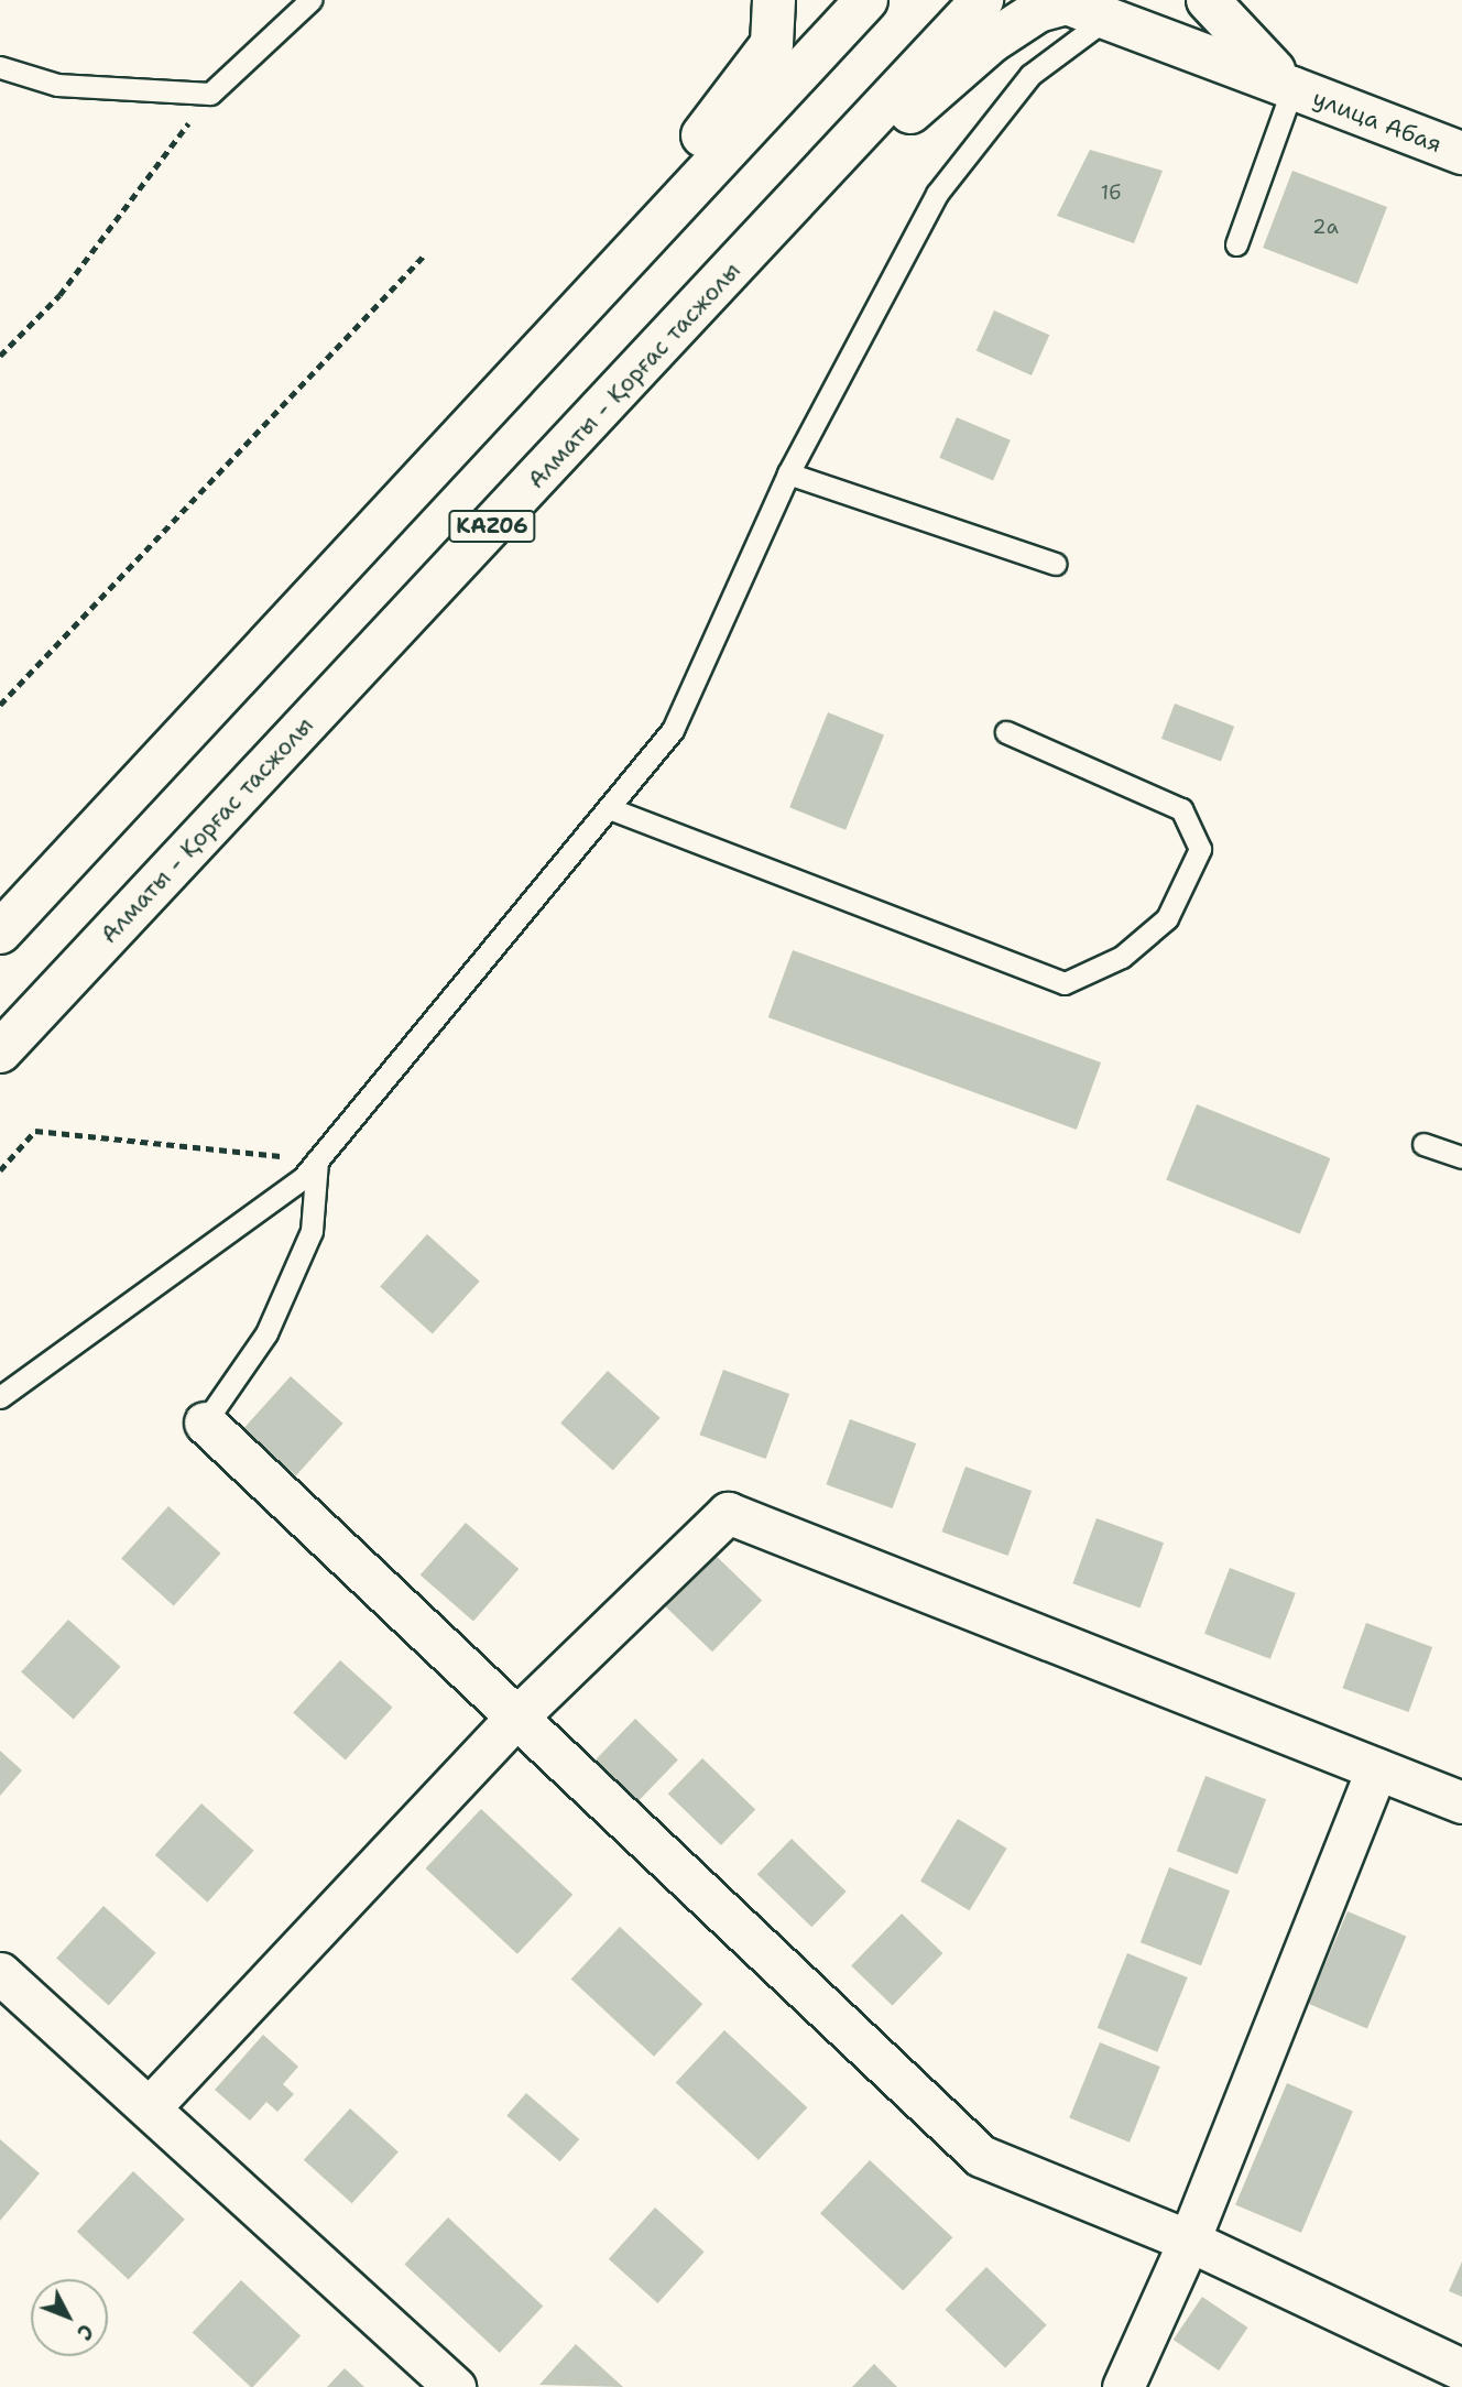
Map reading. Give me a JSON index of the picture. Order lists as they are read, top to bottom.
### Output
{
  "streets": {
    "main road": ["улица Абая", "Алматы - Қорғас тасжолы", "KAZ06"]
  },
  "crossings": [
    ["улица Абая", "Алматы - Қорғас тасжолы"]
  ],
  "house_numbers": ["1б", "2а"],
  "north": "bottom right"
}
